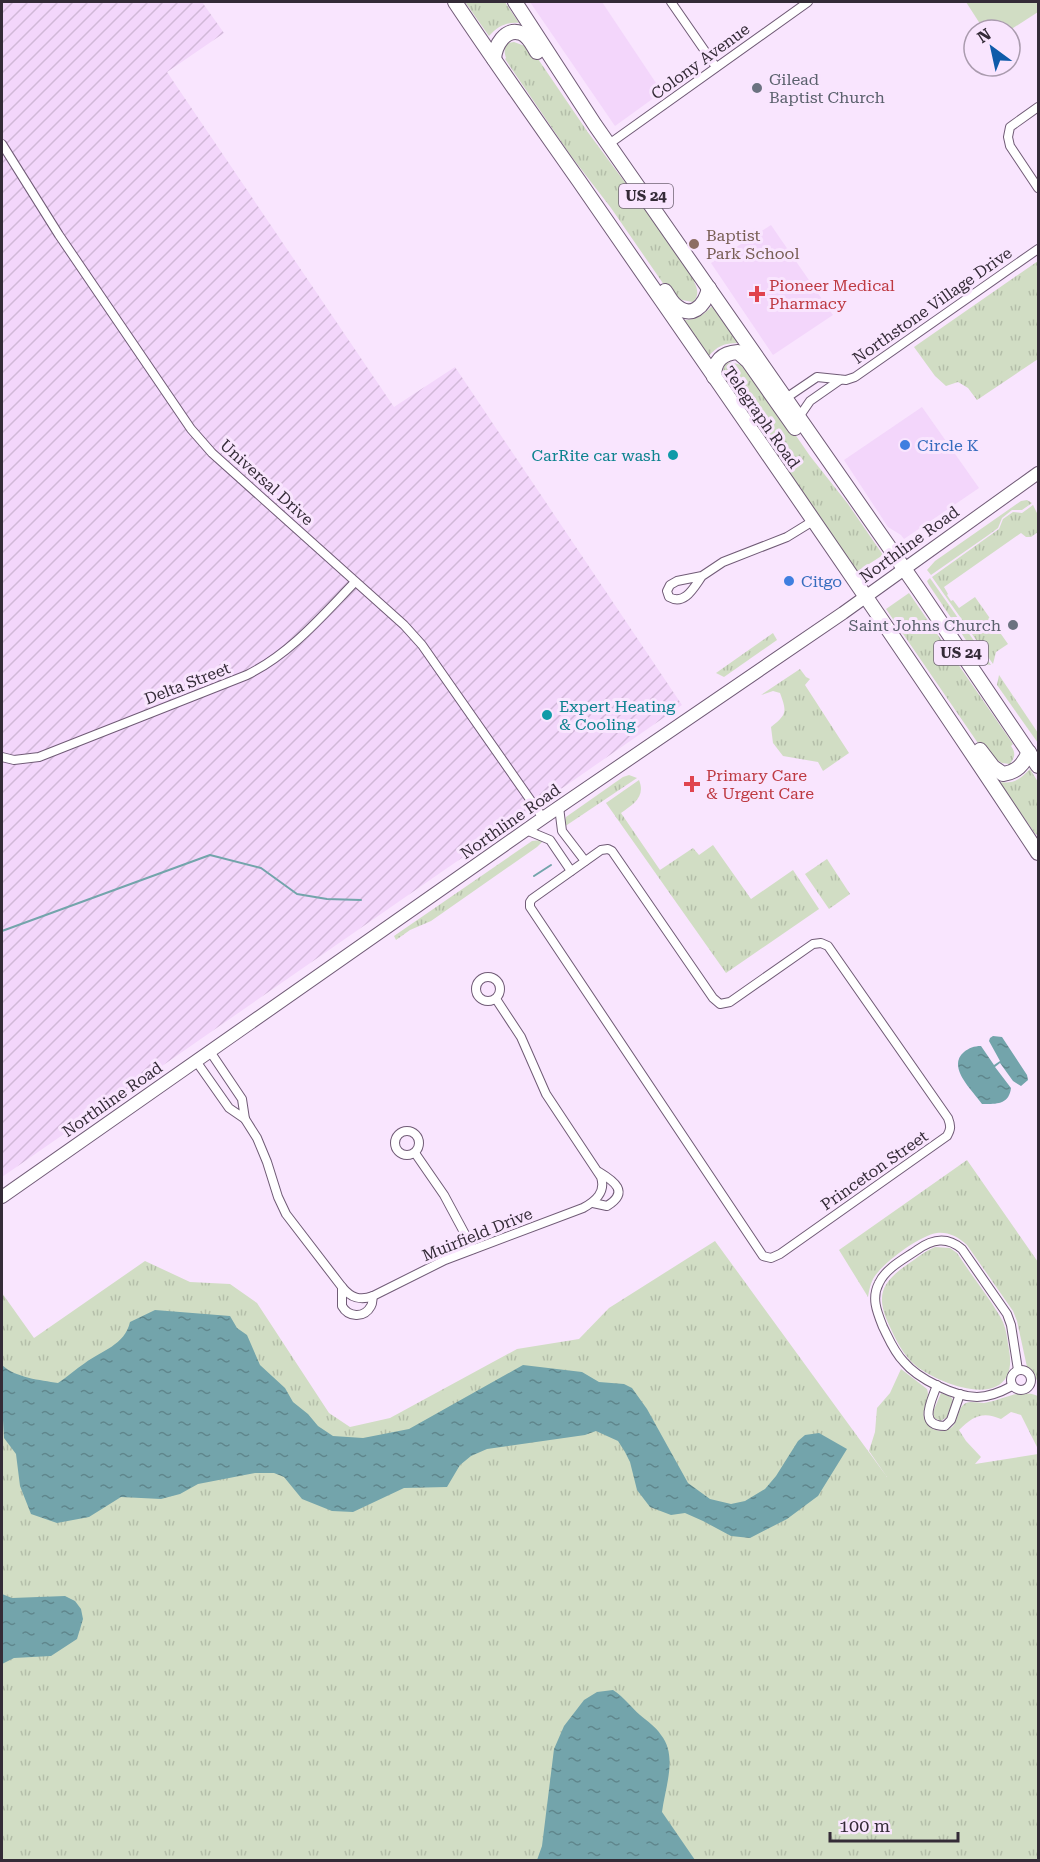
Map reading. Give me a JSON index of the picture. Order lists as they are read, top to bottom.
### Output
{
  "streets": {
    "main road": ["US 24", "Telegraph Road", "Northline Road"],
    "street": [
      "Colony Avenue",
      "Northstone Village Drive",
      "Universal Drive",
      "Delta Street",
      "Princeton Street",
      "Muirfield Drive"
    ]
  },
  "crossings": [
    ["Colony Avenue", "Telegraph Road"],
    ["Northstone Village Drive", "Telegraph Road"],
    ["Telegraph Road", "Northline Road"],
    ["Universal Drive", "Northline Road"],
    ["Universal Drive", "Delta Street"]
  ],
  "places": {
    "other": [
      "Gilead Baptist Church",
      "Baptist Park School",
      "Circle K",
      "CarRite car wash",
      "Citgo",
      "Saint Johns Church",
      "Expert Heating & Cooling"
    ],
    "health": ["Pioneer Medical Pharmacy", "Primary Care & Urgent Care"]
  },
  "scale_bar": "100 m",
  "north": "top left"
}
